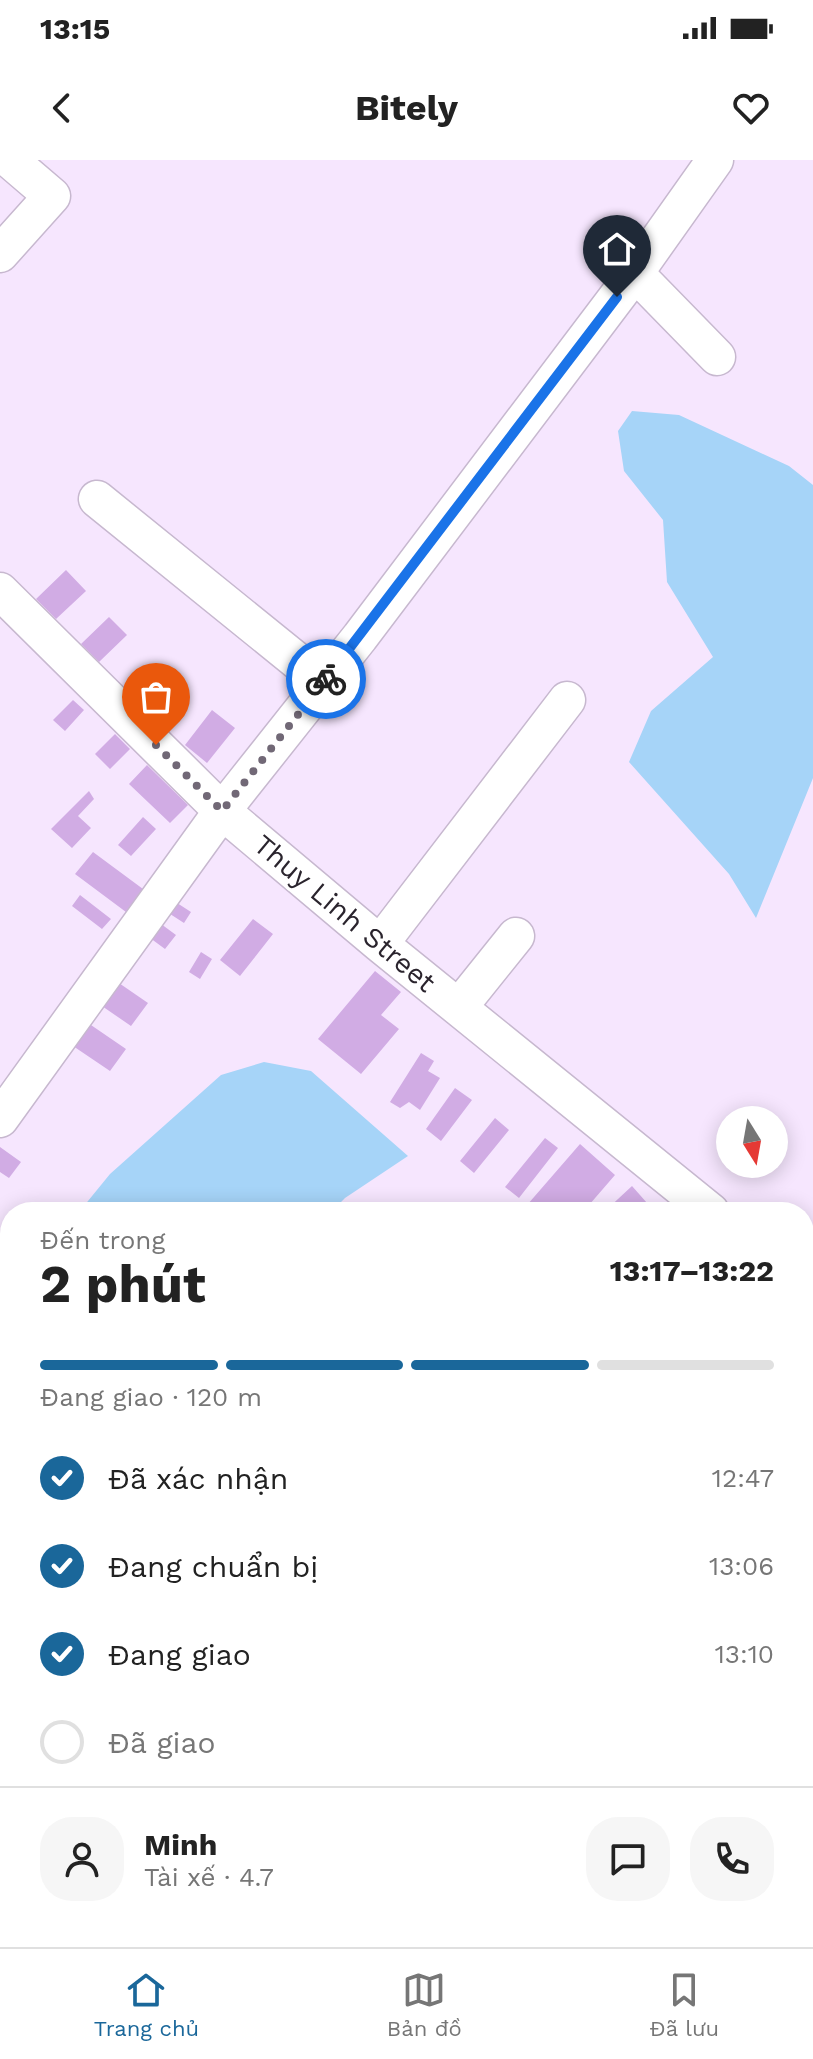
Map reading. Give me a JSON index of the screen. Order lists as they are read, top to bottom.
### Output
{
  "streets": {
    "street": ["Thuy Linh Street"]
  },
  "north": "bottom",
  "page": {
    "status": "13:15",
    "header": "Bitely",
    "heading": ["2 phút", "Đến trong", "13:17–13:22"],
    "panel": ["Minh", "Tài xế · 4.7"],
    "bar": "Đang giao · 120 m",
    "list": [
      ["Đã xác nhận", "12:47"],
      ["Đang chuẩn bị", "13:06"],
      ["Đang giao", "13:10"],
      "Đã giao"
    ],
    "tabs": ["Trang chủ", "Bản đồ", "Đã lưu"]
  }
}
